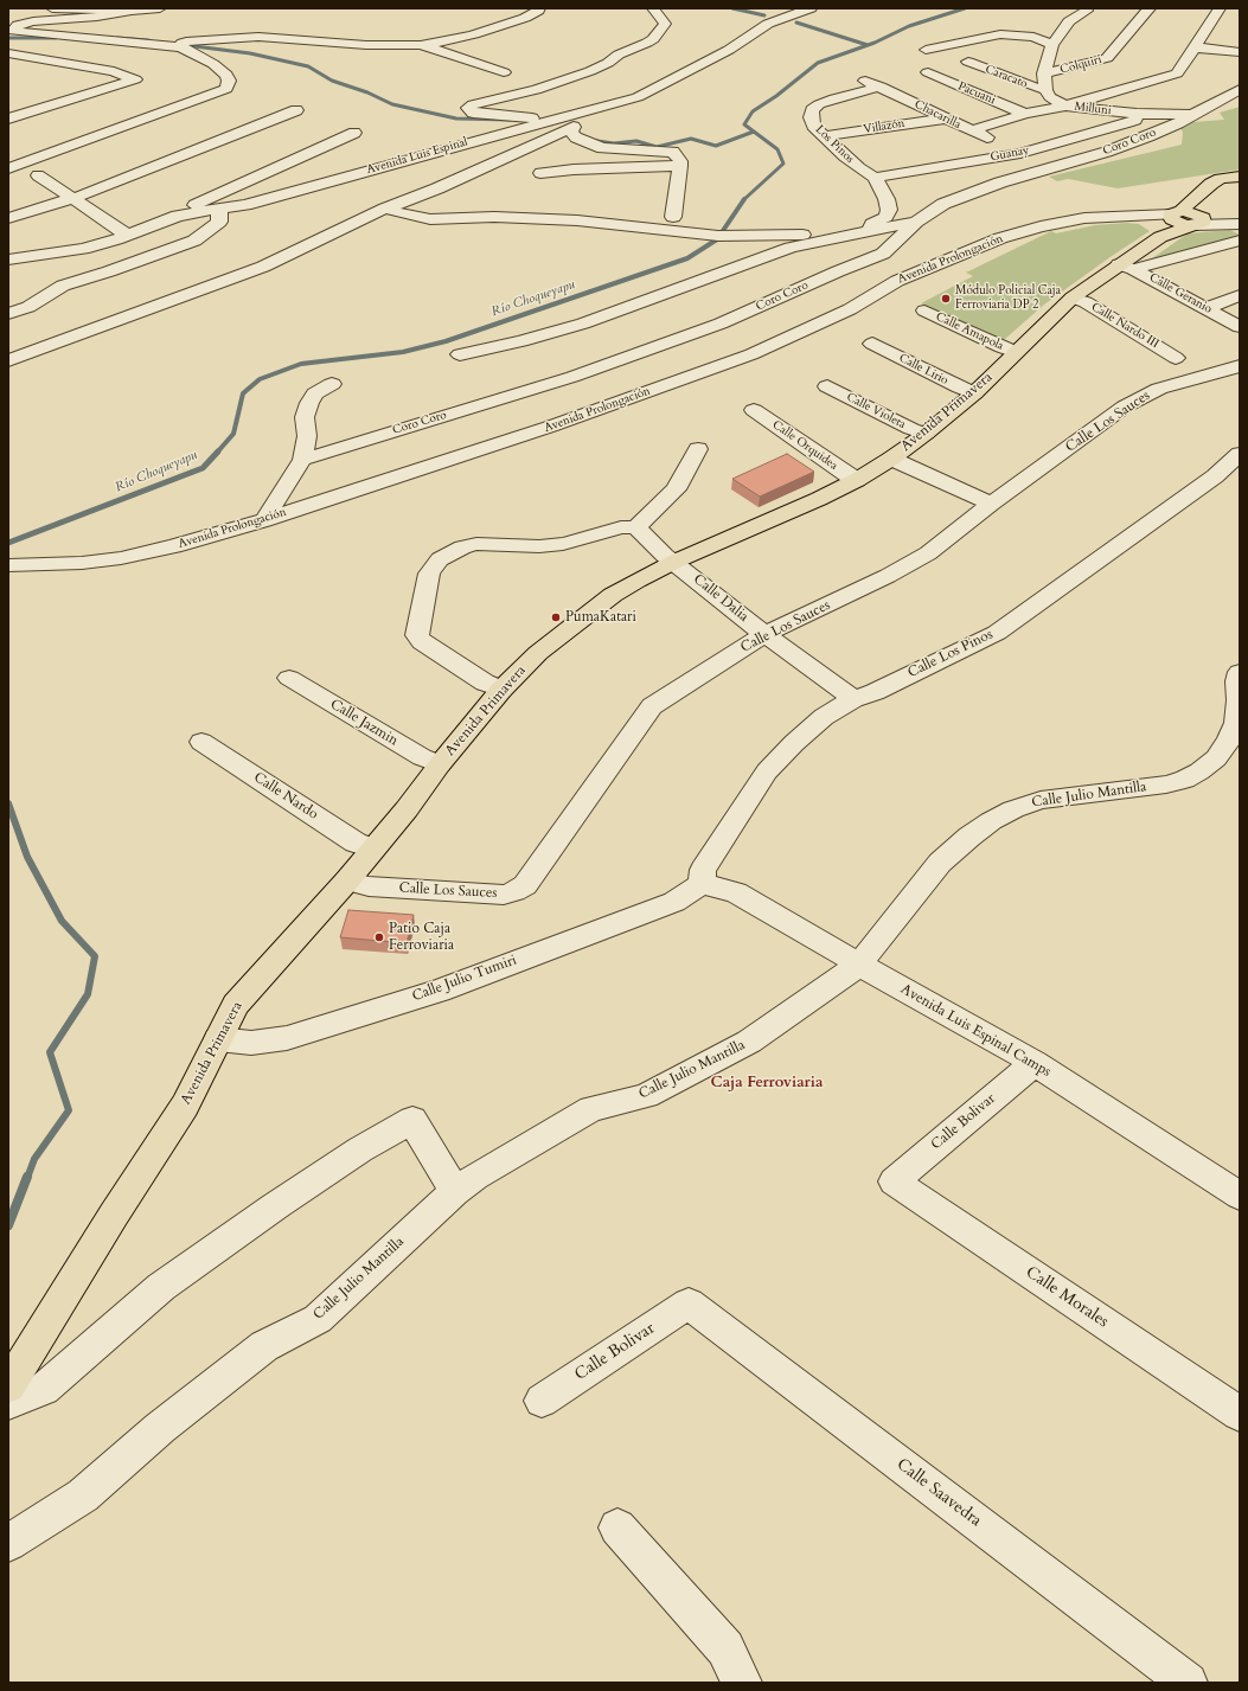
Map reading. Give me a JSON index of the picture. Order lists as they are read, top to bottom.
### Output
{
  "streets": {
    "main road": ["Avenida Primavera"],
    "street": [
      "Colquiri",
      "Caracato",
      "Pacuani",
      "Milluni",
      "Chacarilla",
      "Villazón",
      "Coro Coro",
      "Los Pinos",
      "Guanay",
      "Avenida Luis Espinal",
      "Avenida Prolongación",
      "Calle Geranio",
      "Calle Nardo III",
      "Calle Amapola",
      "Calle Lirio",
      "Calle Violeta",
      "Calle Los Sauces",
      "Calle Orquidea",
      "Calle Dalia",
      "Calle Los Pinos",
      "Calle Jazmin",
      "Calle Julio Mantilla",
      "Calle Nardo",
      "Calle Julio Tumiri",
      "Avenida Luis Espinal Camps",
      "Calle Bolivar",
      "Calle Morales",
      "Calle Saavedra"
    ]
  },
  "crossings": [
    ["Caracato", "Milluni"],
    ["Milluni", "Coro Coro"],
    ["Milluni", "Guanay"],
    ["Chacarilla", "Villazón"],
    ["Chacarilla", "Los Pinos"],
    ["Chacarilla", "Guanay"],
    ["Villazón", "Los Pinos"],
    ["Los Pinos", "Guanay"],
    ["Avenida Prolongación", "Avenida Primavera"],
    ["Calle Geranio", "Avenida Primavera"],
    ["Calle Nardo III", "Avenida Primavera"],
    ["Calle Amapola", "Avenida Primavera"],
    ["Calle Lirio", "Avenida Primavera"],
    ["Calle Violeta", "Avenida Primavera"],
    ["Avenida Primavera", "Calle Los Sauces"],
    ["Avenida Primavera", "Calle Orquidea"],
    ["Avenida Primavera", "Calle Dalia"],
    ["Avenida Primavera", "Calle Jazmin"],
    ["Avenida Primavera", "Calle Nardo"],
    ["Avenida Primavera", "Calle Julio Tumiri"],
    ["Calle Los Sauces", "Calle Dalia"],
    ["Calle Dalia", "Calle Los Pinos"],
    ["Calle Los Pinos", "Calle Julio Tumiri"],
    ["Calle Los Pinos", "Avenida Luis Espinal Camps"],
    ["Calle Julio Mantilla", "Avenida Luis Espinal Camps"],
    ["Calle Julio Tumiri", "Avenida Luis Espinal Camps"],
    ["Avenida Luis Espinal Camps", "Calle Bolivar"],
    ["Calle Bolivar", "Calle Morales"],
    ["Calle Bolivar", "Calle Saavedra"]
  ],
  "districts": ["Caja Ferroviaria"],
  "water": ["Río Choqueyapu"],
  "places": ["Módulo Policial Caja Ferroviaria DP 2", "PumaKatari", "Patio Caja Ferroviaria"]
}
